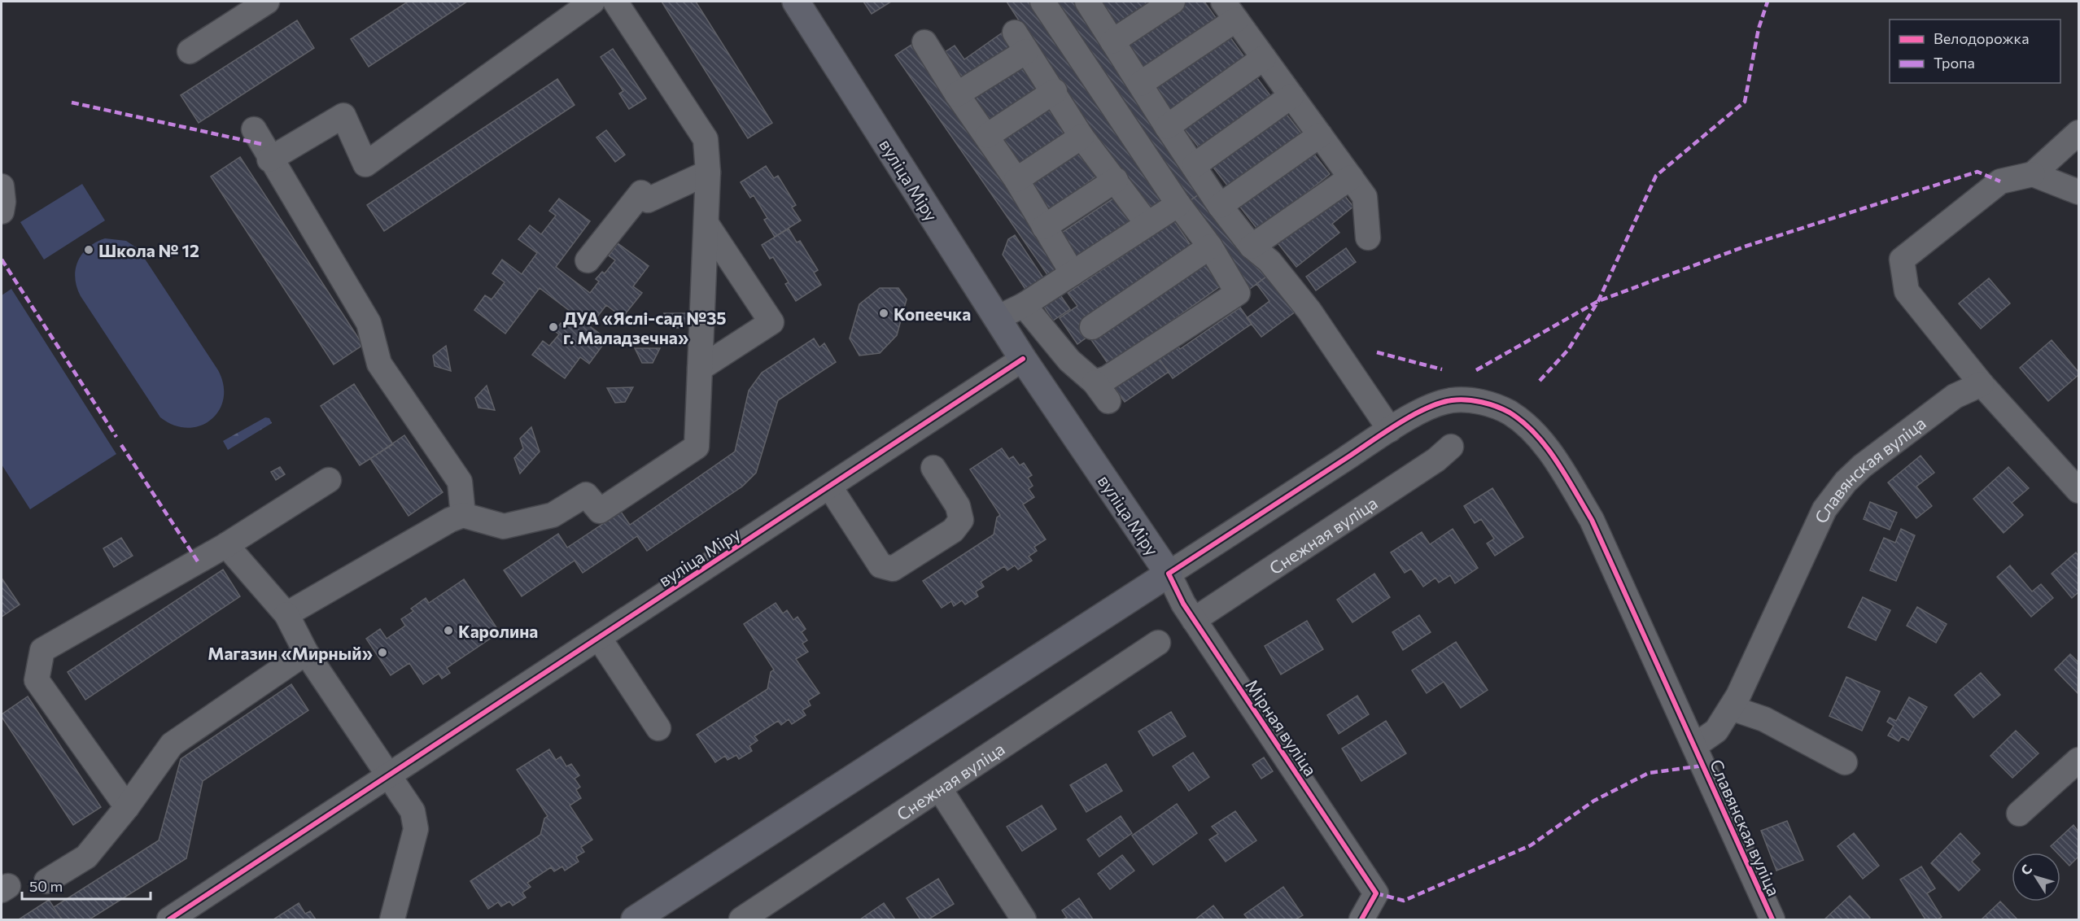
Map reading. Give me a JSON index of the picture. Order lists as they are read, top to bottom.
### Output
{
  "streets": {
    "main road": ["вуліца Міру"],
    "street": ["Славянская вуліца", "Снежная вуліца", "Мірная вуліца"]
  },
  "crossings": [
    ["вуліца Міру", "Мірная вуліца"],
    ["Снежная вуліца", "Мірная вуліца"]
  ],
  "places": [
    "Школа № 12",
    "Копеечка",
    "ДУА «Яслі-сад №35 г. Маладзечна»",
    "Каролина",
    "Магазин «Мирный»"
  ],
  "legend": ["Велодорожка", "Тропа"],
  "scale_bar": "50 m",
  "north": "top left"
}
